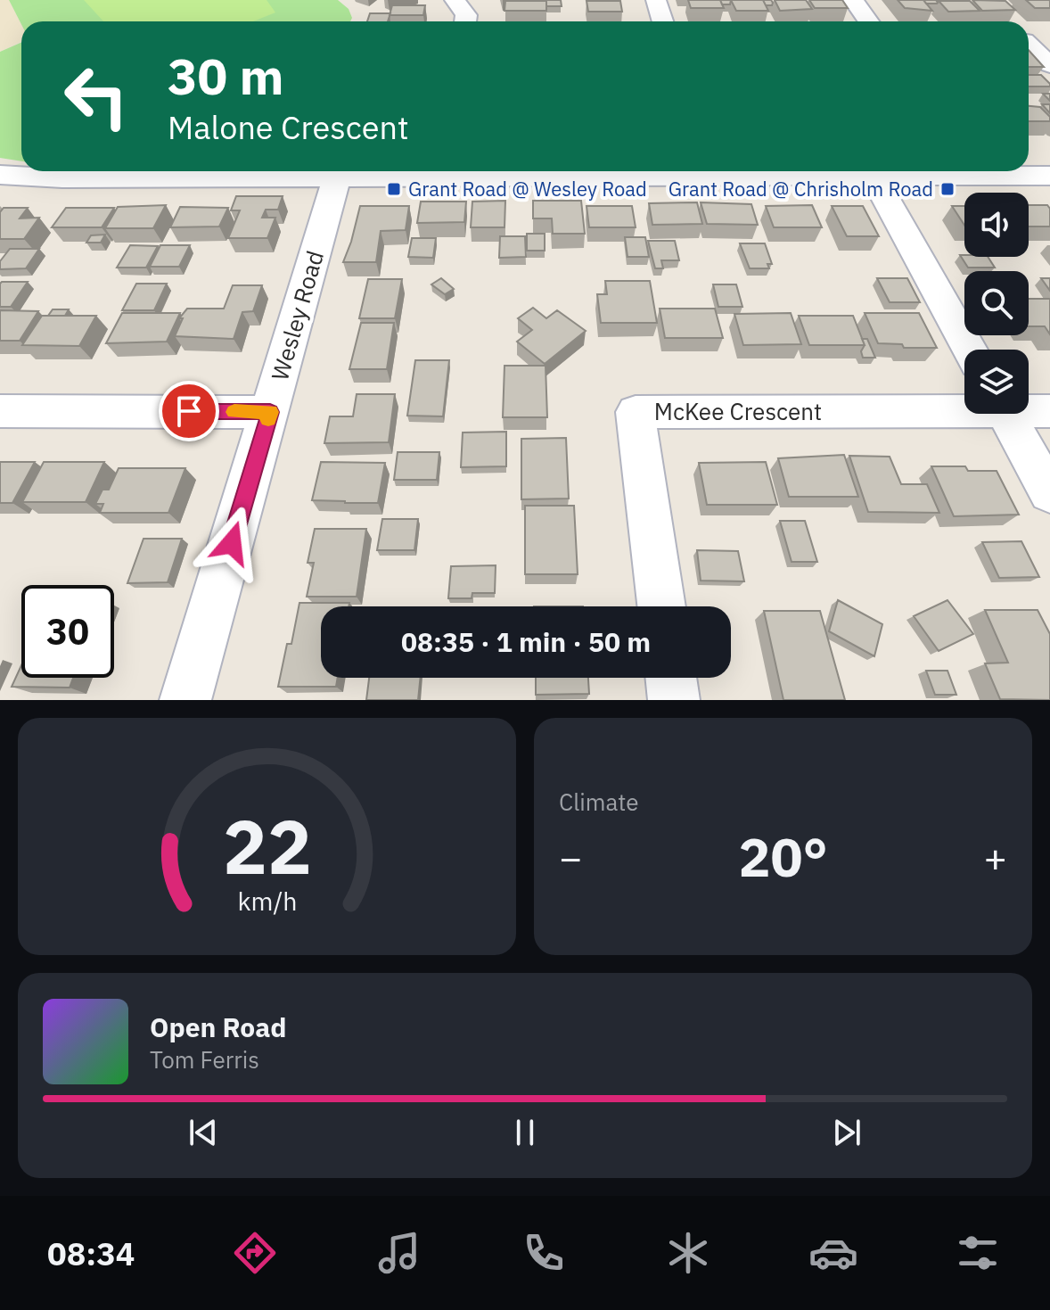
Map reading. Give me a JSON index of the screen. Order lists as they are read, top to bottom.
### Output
{
  "streets": {
    "street": ["Wesley Road", "McKee Crescent"]
  },
  "places": {
    "transit": ["Grant Road @ Wesley Road", "Grant Road @ Chrisholm Road"]
  },
  "page": {
    "turn": ["30 m", "Malone Crescent"],
    "limit": "30",
    "trip": "08:35 · 1 min · 50 m",
    "tile": "Climate",
    "heat": ["−", "20°", "+"],
    "song": ["Open Road", "Tom Ferris"],
    "tabs": "08:34",
    "gauge": ["22", "km/h"]
  }
}
